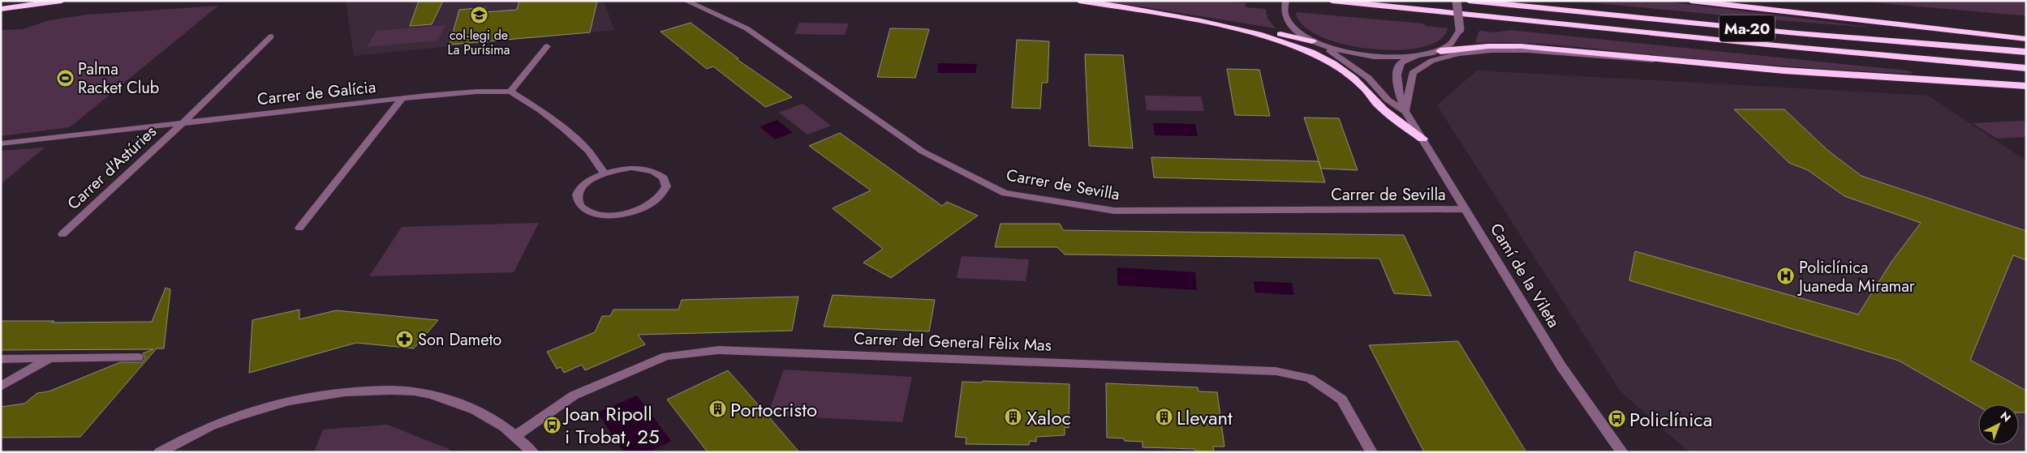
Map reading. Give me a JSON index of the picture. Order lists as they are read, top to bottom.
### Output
{
  "streets": {
    "highway": ["Ma-20"],
    "street": [
      "Carrer de Galícia",
      "Carrer d'Astúries",
      "Carrer de Sevilla",
      "Camí de la Vileta",
      "Carrer del General Fèlix Mas"
    ]
  },
  "crossings": [
    ["Carrer de Galícia", "Carrer d'Astúries"],
    ["Carrer de Sevilla", "Camí de la Vileta"]
  ],
  "places": {
    "school or university": ["col·legi de La Purísima"],
    "sports": ["Palma Racket Club"],
    "hospital": ["Policlínica Juaneda Miramar"],
    "pharmacy": ["Son Dameto"],
    "building": ["Portocristo", "Xaloc", "Llevant"],
    "bus stop": ["Policlínica", "Joan Ripoll i Trobat, 25"]
  },
  "north": "top right"
}
